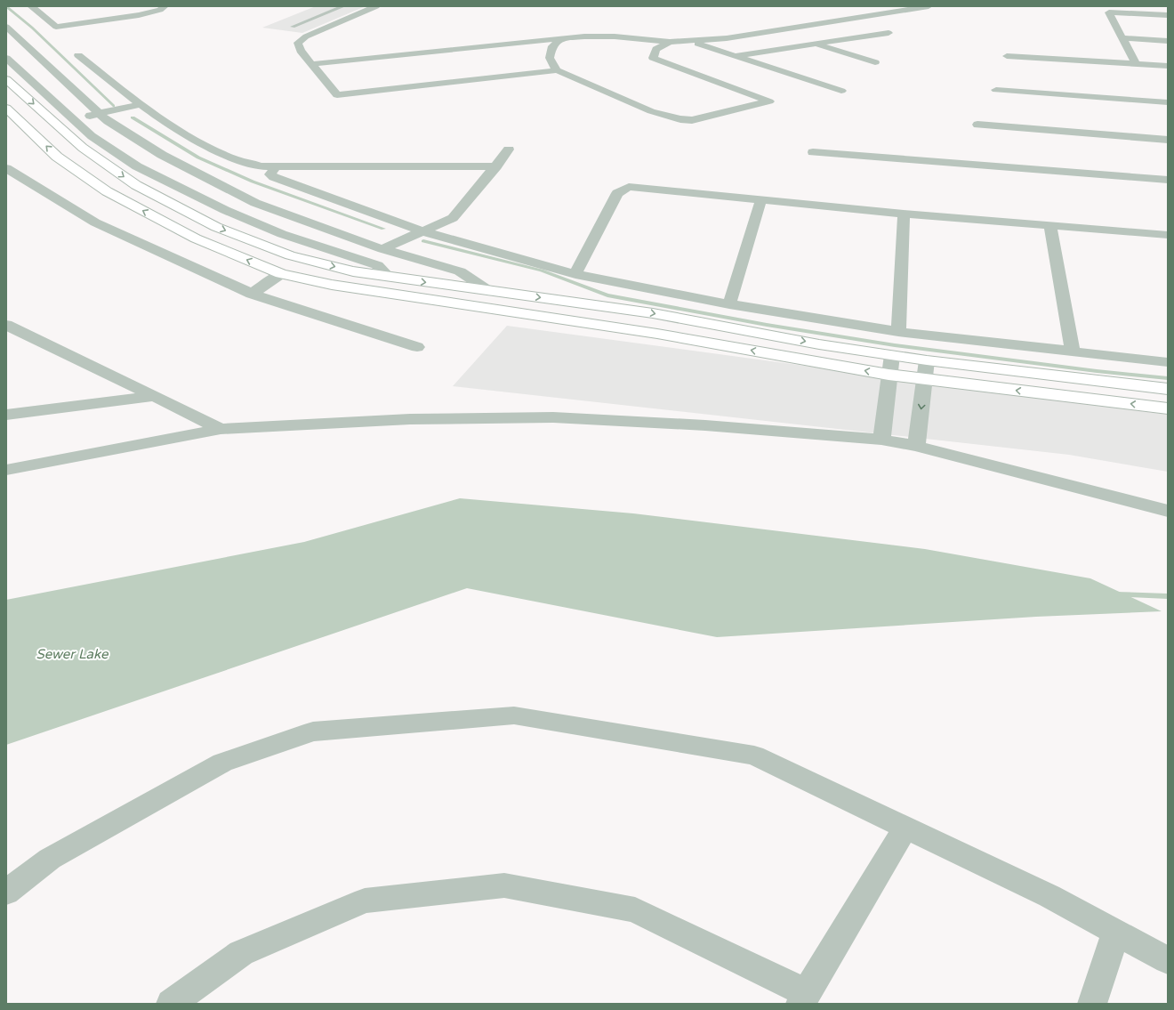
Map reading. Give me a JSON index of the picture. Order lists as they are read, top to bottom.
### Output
{
  "water": ["Sewer Lake"]
}
